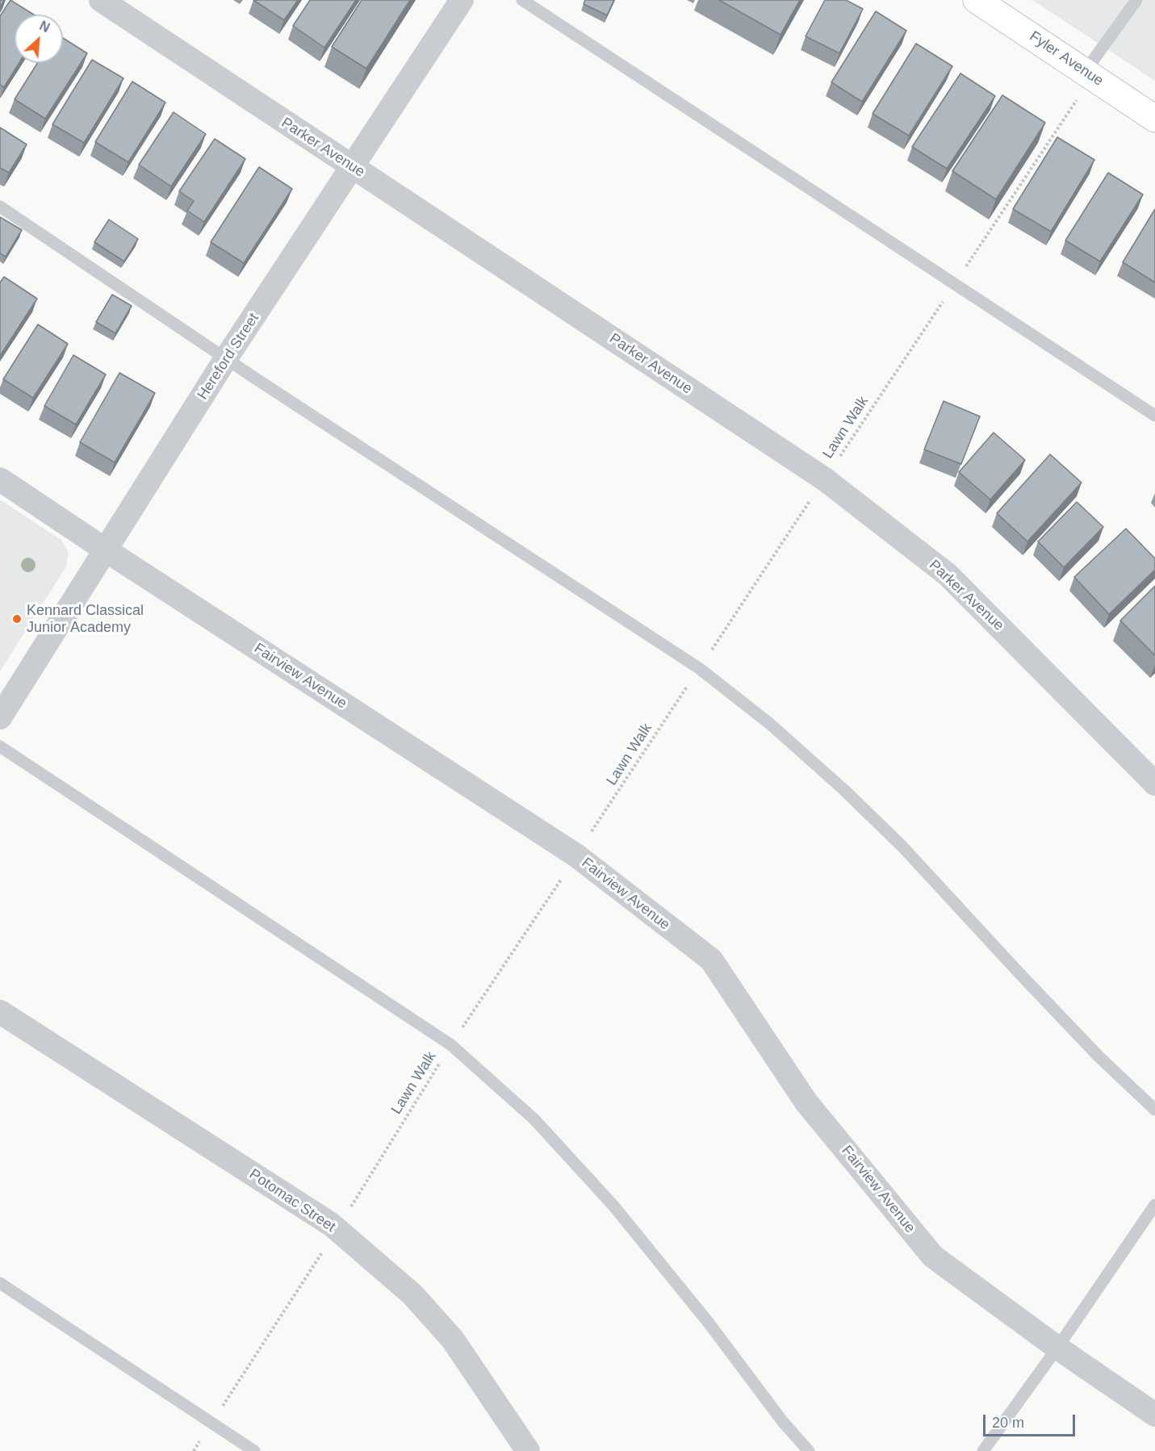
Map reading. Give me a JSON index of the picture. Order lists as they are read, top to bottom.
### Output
{
  "streets": {
    "street": [
      "Fyler Avenue",
      "Parker Avenue",
      "Hereford Street",
      "Fairview Avenue",
      "Potomac Street"
    ],
    "path": ["Lawn Walk"]
  },
  "crossings": [
    ["Fyler Avenue", "Lawn Walk"],
    ["Parker Avenue", "Hereford Street"],
    ["Parker Avenue", "Lawn Walk"],
    ["Hereford Street", "Fairview Avenue"],
    ["Lawn Walk", "Fairview Avenue"],
    ["Lawn Walk", "Potomac Street"]
  ],
  "places": ["Kennard Classical Junior Academy"],
  "scale_bar": "20 m",
  "north": "top right"
}
